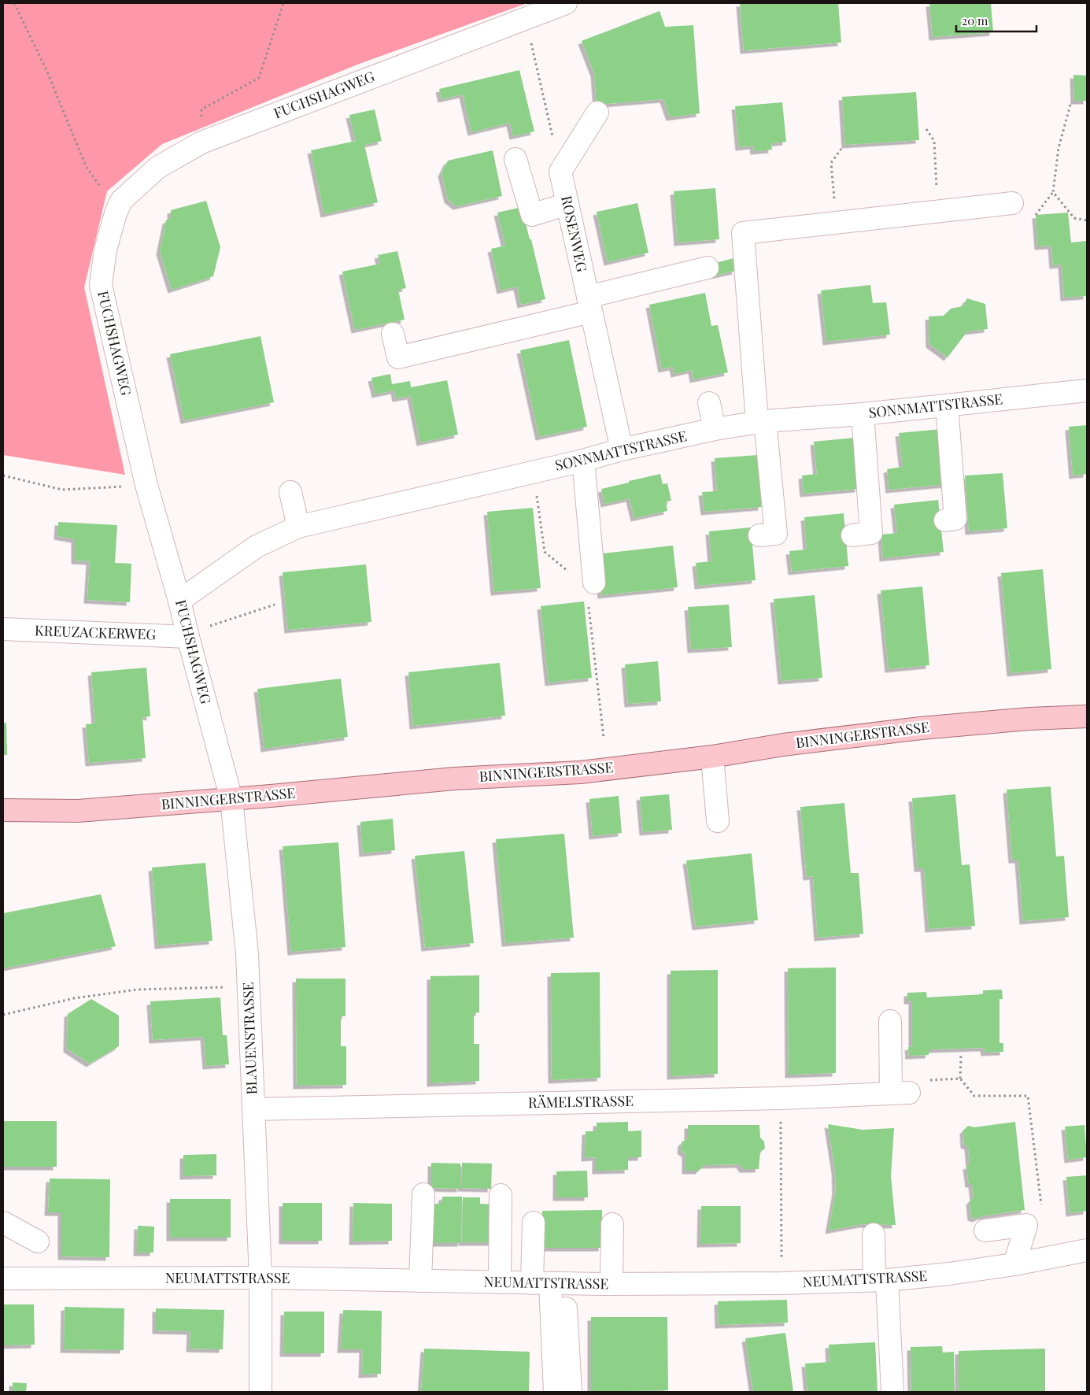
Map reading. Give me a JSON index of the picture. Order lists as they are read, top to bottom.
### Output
{
  "streets": {
    "main road": ["BINNINGERSTRASSE"],
    "street": [
      "FUCHSHAGWEG",
      "ROSENWEG",
      "SONNMATTSTRASSE",
      "KREUZACKERWEG",
      "BLAUENSTRASSE",
      "RÄMELSTRASSE",
      "NEUMATTSTRASSE"
    ]
  },
  "crossings": [
    ["FUCHSHAGWEG", "SONNMATTSTRASSE"],
    ["FUCHSHAGWEG", "KREUZACKERWEG"],
    ["FUCHSHAGWEG", "BINNINGERSTRASSE"],
    ["FUCHSHAGWEG", "BLAUENSTRASSE"],
    ["ROSENWEG", "SONNMATTSTRASSE"],
    ["BINNINGERSTRASSE", "BLAUENSTRASSE"],
    ["BLAUENSTRASSE", "RÄMELSTRASSE"],
    ["BLAUENSTRASSE", "NEUMATTSTRASSE"]
  ],
  "scale_bar": "20 m"
}
